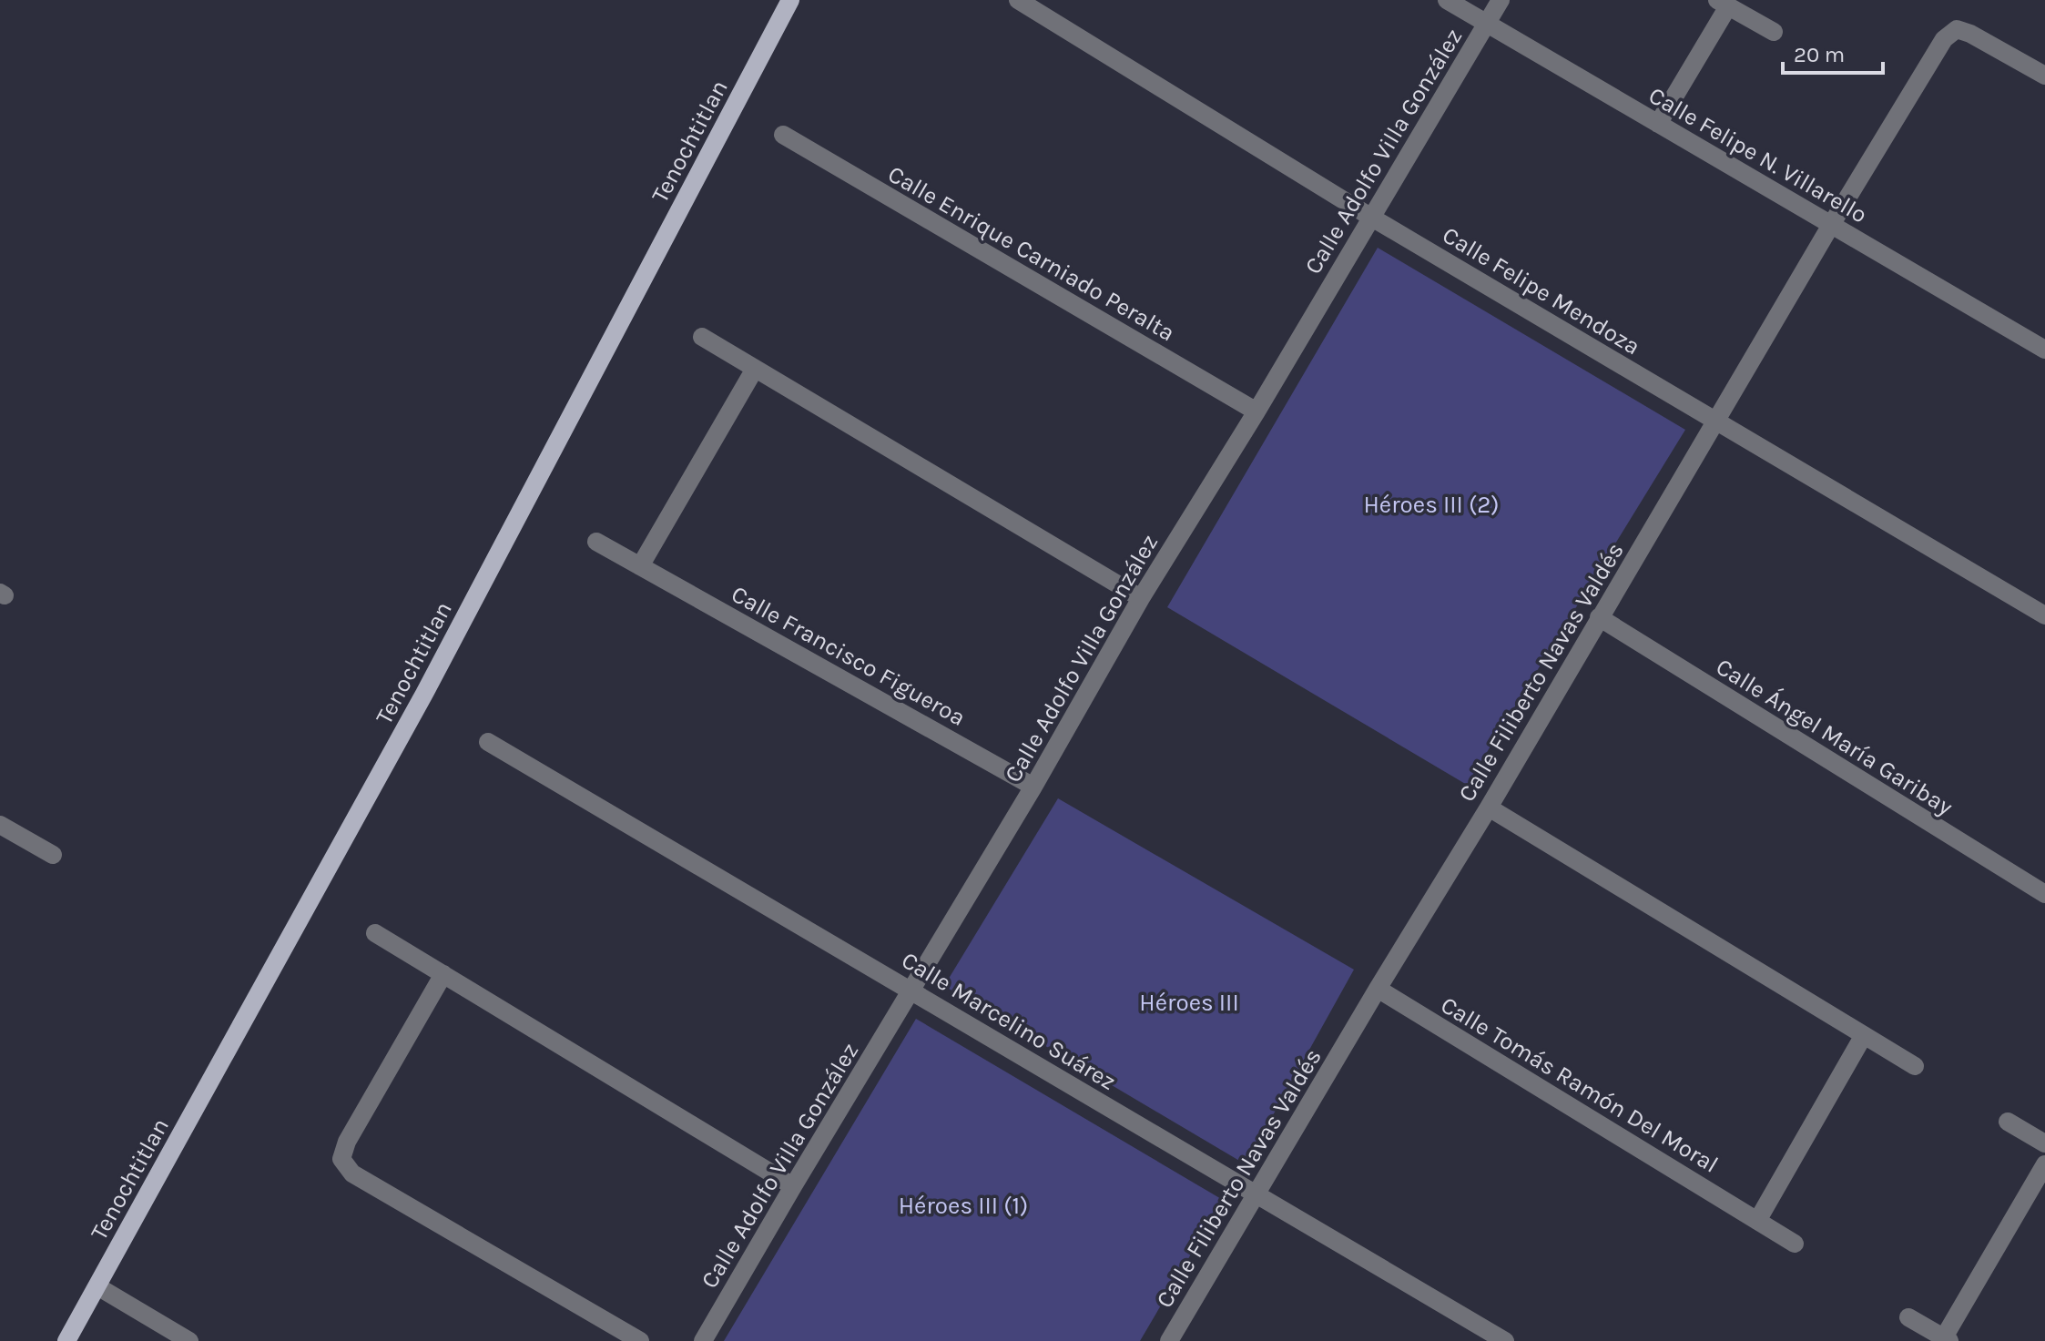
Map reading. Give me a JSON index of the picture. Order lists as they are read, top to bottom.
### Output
{
  "streets": {
    "main road": ["Tenochtitlan"],
    "street": [
      "Calle Adolfo Villa González",
      "Calle Felipe N. Villarello",
      "Calle Enrique Carniado Peralta",
      "Calle Felipe Mendoza",
      "Calle Francisco Figueroa",
      "Calle Filiberto Navas Valdés",
      "Calle Ángel María Garibay",
      "Calle Marcelino Suárez",
      "Calle Tomás Ramón Del Moral"
    ]
  },
  "crossings": [
    ["Calle Adolfo Villa González", "Calle Felipe N. Villarello"],
    ["Calle Adolfo Villa González", "Calle Enrique Carniado Peralta"],
    ["Calle Adolfo Villa González", "Calle Felipe Mendoza"],
    ["Calle Adolfo Villa González", "Calle Francisco Figueroa"],
    ["Calle Adolfo Villa González", "Calle Marcelino Suárez"],
    ["Calle Felipe N. Villarello", "Calle Filiberto Navas Valdés"],
    ["Calle Felipe Mendoza", "Calle Filiberto Navas Valdés"],
    ["Calle Filiberto Navas Valdés", "Calle Ángel María Garibay"],
    ["Calle Filiberto Navas Valdés", "Calle Marcelino Suárez"],
    ["Calle Filiberto Navas Valdés", "Calle Tomás Ramón Del Moral"]
  ],
  "parks": ["Héroes III (2)", "Héroes III", "Héroes III (1)"],
  "scale_bar": "20 m"
}
